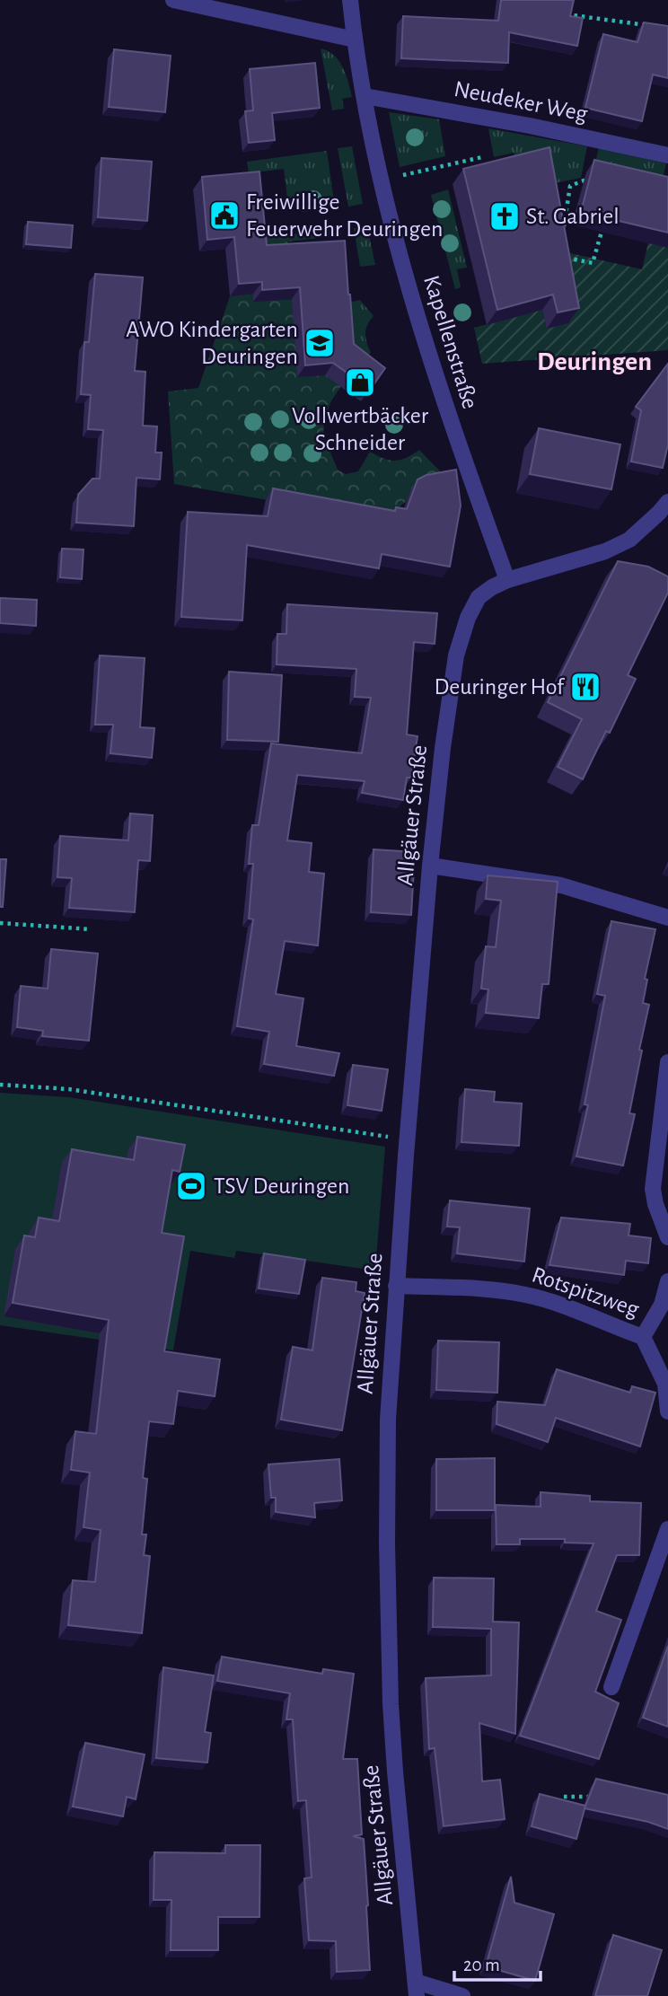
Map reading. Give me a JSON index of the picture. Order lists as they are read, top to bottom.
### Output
{
  "streets": {
    "street": [
      "Neudeker Weg",
      "Kapellenstraße",
      "Allgäuer Straße",
      "Rotspitzweg"
    ]
  },
  "crossings": [
    ["Neudeker Weg", "Kapellenstraße"],
    ["Kapellenstraße", "Allgäuer Straße"],
    ["Allgäuer Straße", "Rotspitzweg"]
  ],
  "districts": ["Deuringen"],
  "places": {
    "public building": ["Freiwillige Feuerwehr Deuringen"],
    "church": ["St. Gabriel"],
    "school or university": ["AWO Kindergarten Deuringen"],
    "shop": ["Vollwertbäcker Schneider"],
    "restaurant": ["Deuringer Hof"],
    "sports": ["TSV Deuringen"]
  },
  "scale_bar": "20 m"
}
